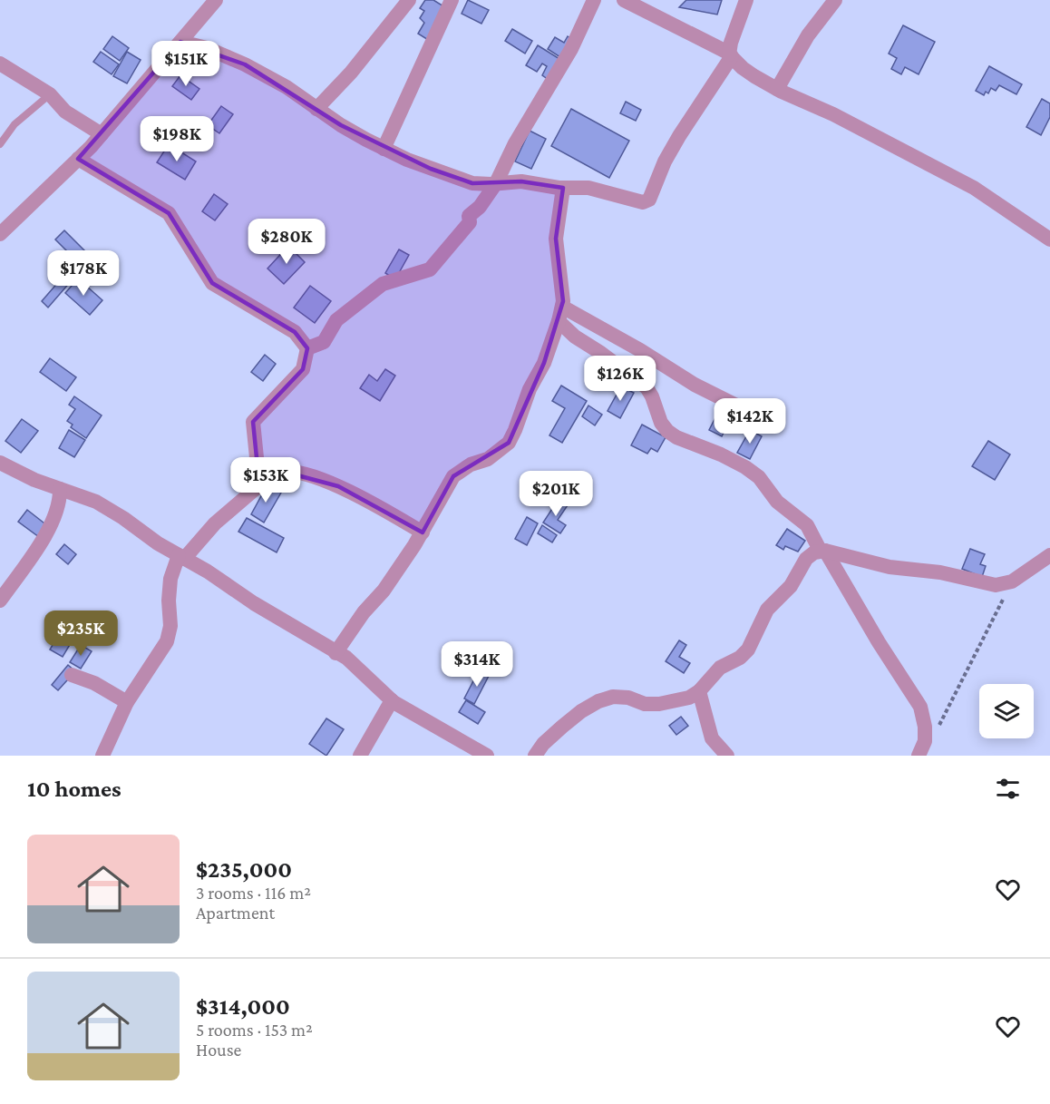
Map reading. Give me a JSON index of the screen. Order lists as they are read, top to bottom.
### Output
{
  "page": {
    "price": [
      "$151K",
      "$198K",
      "$280K",
      "$178K",
      "$126K",
      "$142K",
      "$153K",
      "$201K",
      "$235K",
      "$314K"
    ],
    "heading": "10 homes",
    "list": [
      {
        "name": "$235,000",
        "note": "3 rooms · 116 m² · Apartment"
      },
      {
        "name": "$314,000",
        "note": "5 rooms · 153 m² · House"
      }
    ]
  }
}
